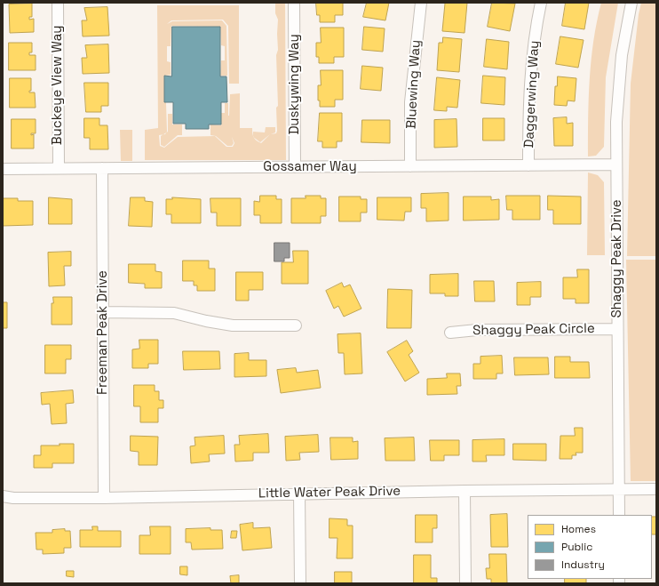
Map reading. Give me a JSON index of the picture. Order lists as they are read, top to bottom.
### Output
{
  "streets": {
    "street": [
      "Duskywing Way",
      "Bluewing Way",
      "Buckeye View Way",
      "Daggerwing Way",
      "Gossamer Way",
      "Shaggy Peak Drive",
      "Shaggy Peak Circle",
      "Freeman Peak Drive",
      "Little Water Peak Drive"
    ]
  },
  "crossings": [
    ["Duskywing Way", "Gossamer Way"],
    ["Bluewing Way", "Gossamer Way"],
    ["Buckeye View Way", "Gossamer Way"],
    ["Daggerwing Way", "Gossamer Way"],
    ["Gossamer Way", "Shaggy Peak Drive"],
    ["Gossamer Way", "Freeman Peak Drive"],
    ["Shaggy Peak Drive", "Shaggy Peak Circle"],
    ["Shaggy Peak Drive", "Little Water Peak Drive"],
    ["Freeman Peak Drive", "Little Water Peak Drive"]
  ],
  "legend": ["Homes", "Public", "Industry"]
}
